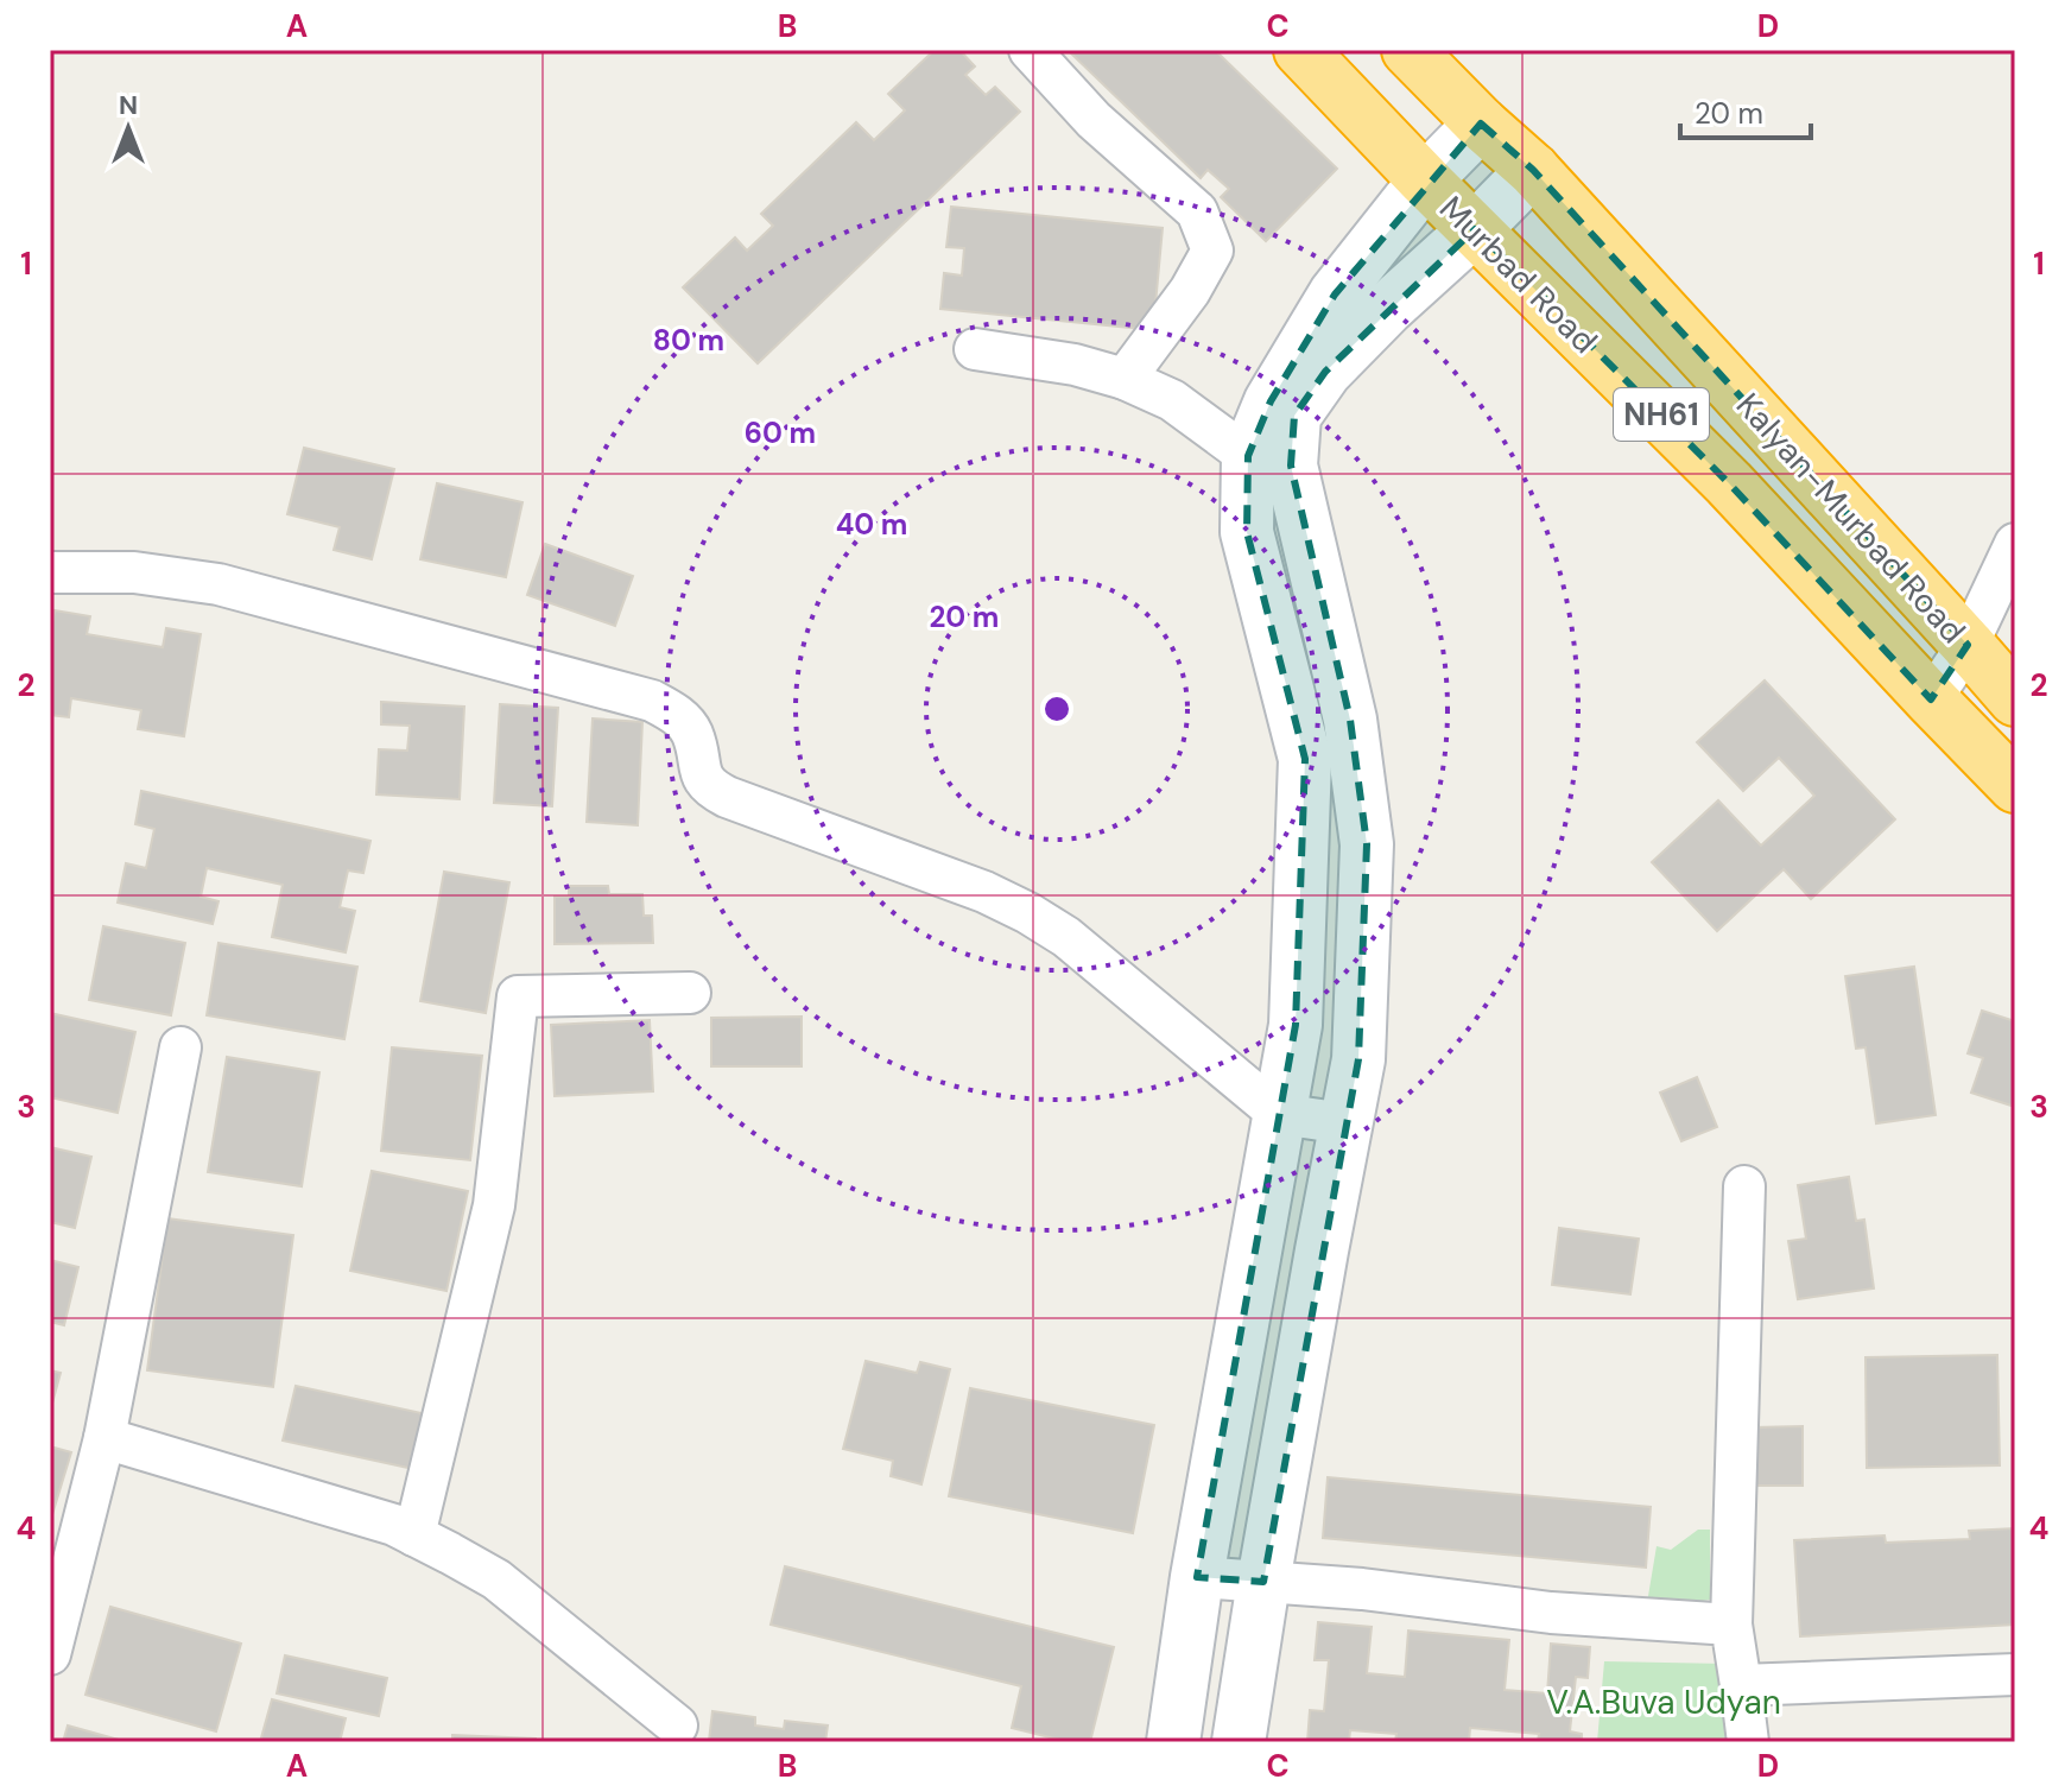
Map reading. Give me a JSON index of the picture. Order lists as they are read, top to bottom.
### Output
{
  "streets": {
    "highway": ["Murbad Road", "NH61", "Kalyan-Murbad Road"]
  },
  "parks": ["V.A.Buva Udyan"],
  "scale_bar": "20 m",
  "north": "top",
  "grid": {
    "columns": [
      "A",
      "B",
      "C",
      "D"
    ],
    "rows": [
      "1",
      "2",
      "3",
      "4"
    ]
  },
  "rings": [
    "80 m",
    "60 m",
    "40 m",
    "20 m"
  ]
}
